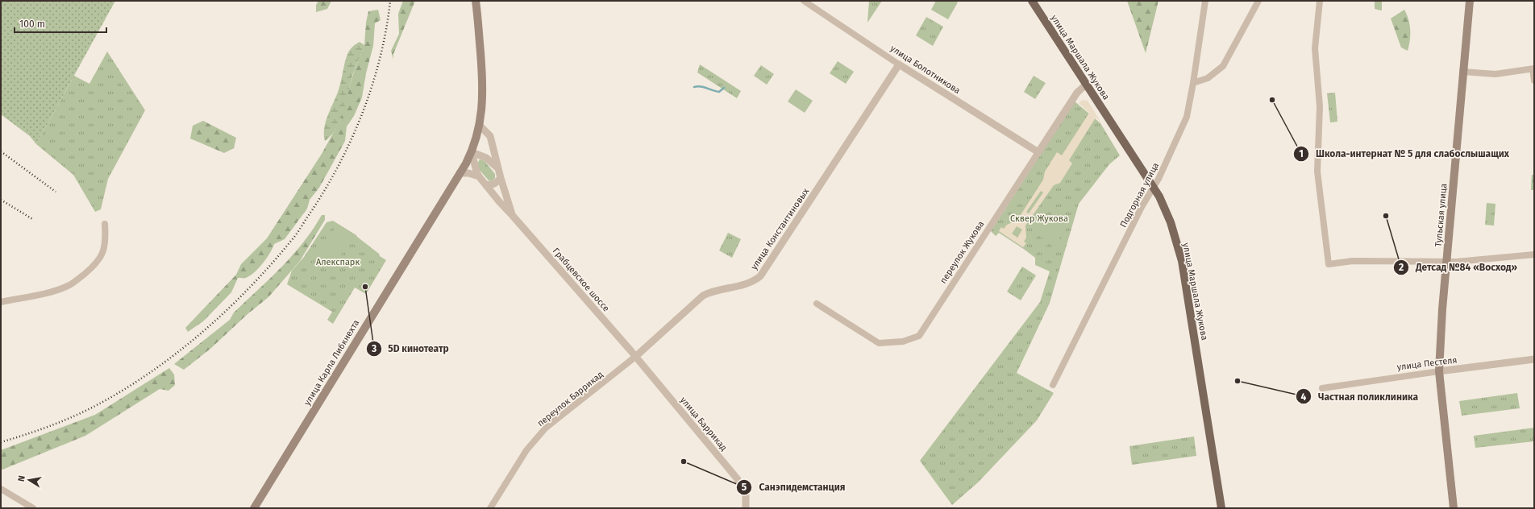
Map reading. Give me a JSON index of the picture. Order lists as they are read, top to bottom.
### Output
{
  "streets": {
    "main road": ["улица Маршала Жукова", "Тульская улица", "улица Карла Либкнехта"],
    "street": [
      "улица Болотникова",
      "Подгорная улица",
      "улица Константиновых",
      "переулок Жукова",
      "Грабцевское шоссе",
      "улица Пестеля",
      "переулок Баррикад",
      "улица Баррикад"
    ]
  },
  "crossings": [
    ["улица Маршала Жукова", "Подгорная улица"],
    ["улица Маршала Жукова", "переулок Жукова"],
    ["улица Болотникова", "улица Константиновых"],
    ["улица Болотникова", "переулок Жукова"],
    ["Тульская улица", "улица Пестеля"],
    ["улица Константиновых", "Грабцевское шоссе"],
    ["улица Константиновых", "переулок Баррикад"],
    ["улица Константиновых", "улица Баррикад"],
    ["Грабцевское шоссе", "улица Карла Либкнехта"],
    ["Грабцевское шоссе", "переулок Баррикад"],
    ["Грабцевское шоссе", "улица Баррикад"],
    ["переулок Баррикад", "улица Баррикад"]
  ],
  "parks": ["Сквер Жукова", "Алекспарк"],
  "places": [
    "Школа-интернат № 5 для слабослышащих",
    "Детсад №84 «Восход»",
    "5D кинотеатр",
    "Частная поликлиника",
    "Санэпидемстанция"
  ],
  "scale_bar": "100 m",
  "north": "left"
}
